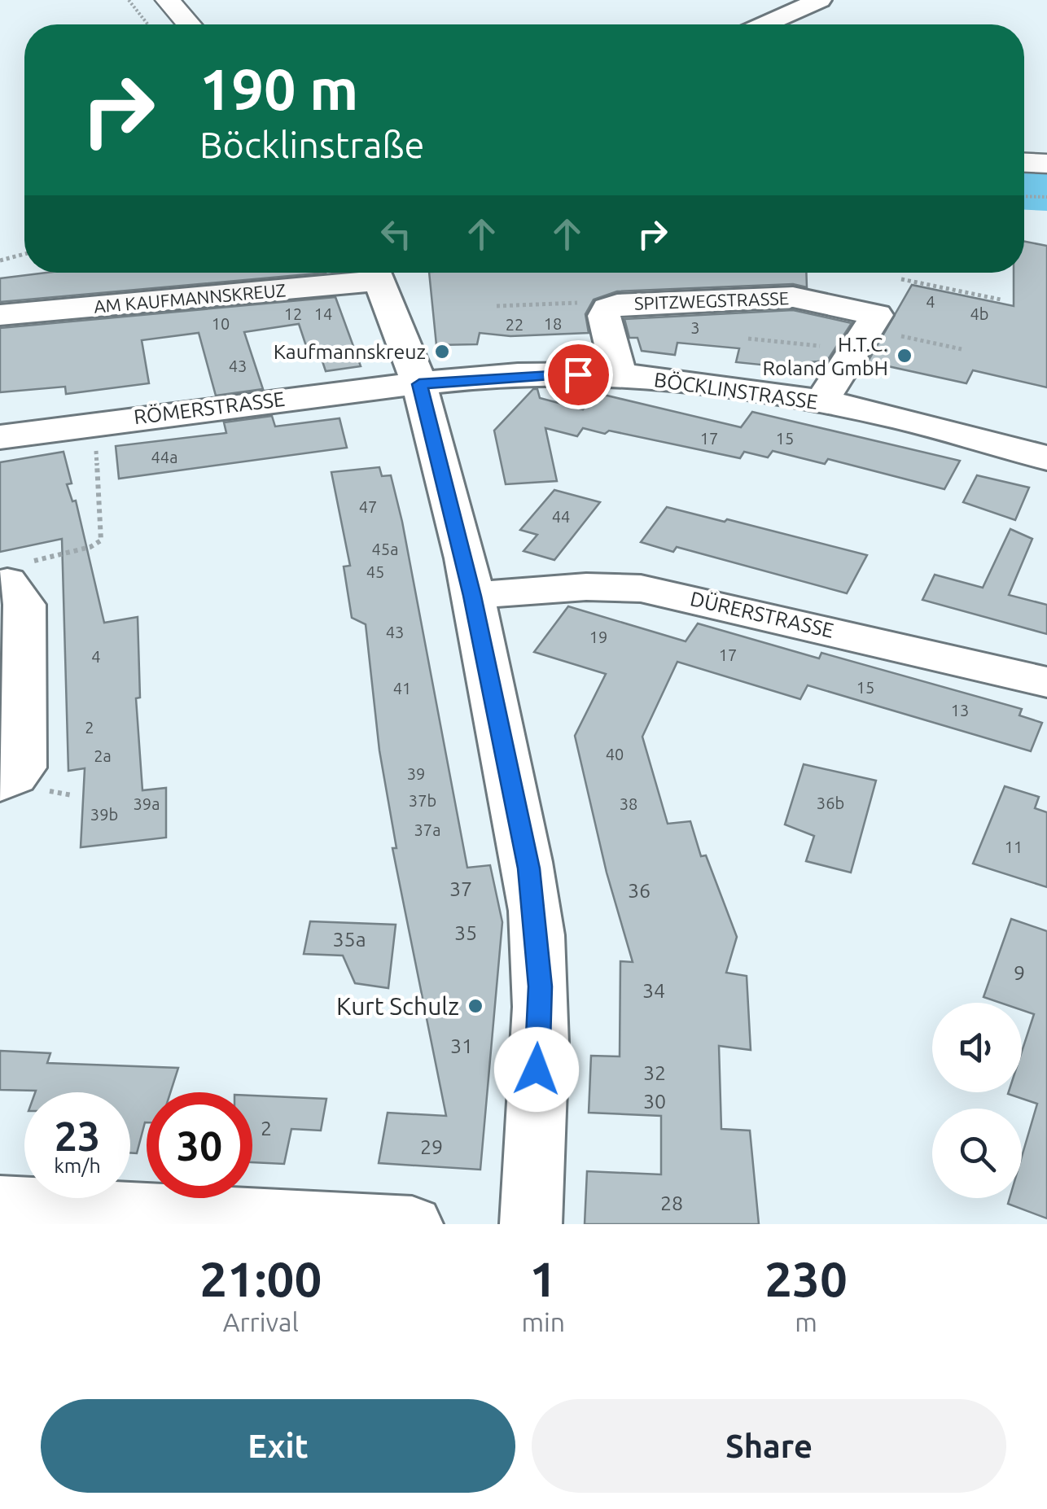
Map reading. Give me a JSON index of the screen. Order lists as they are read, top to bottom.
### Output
{
  "streets": {
    "street": [
      "AM KAUFMANNSKREUZ",
      "SPITZWEGSTRASSE",
      "BÖCKLINSTRASSE",
      "RÖMERSTRASSE",
      "DÜRERSTRASSE"
    ]
  },
  "crossings": [
    ["SPITZWEGSTRASSE", "BÖCKLINSTRASSE"],
    ["BÖCKLINSTRASSE", "RÖMERSTRASSE"]
  ],
  "places": ["Kaufmannskreuz", "H.T.C. Roland GmbH", "Kurt Schulz"],
  "house_numbers": [
    "4",
    "12",
    "14",
    "4b",
    "10",
    "18",
    "22",
    "3",
    "43",
    "17",
    "15",
    "44a",
    "47",
    "44",
    "45a",
    "45",
    "43",
    "19",
    "17",
    "4",
    "15",
    "41",
    "13",
    "2",
    "40",
    "2a",
    "39",
    "37b",
    "36b",
    "39a",
    "38",
    "39b",
    "37a",
    "11",
    "37",
    "36",
    "35",
    "35a",
    "9",
    "34",
    "31",
    "32",
    "30",
    "2",
    "29",
    "28"
  ],
  "page": {
    "turn": ["190 m", "Böcklinstraße"],
    "speed": "23 km/h",
    "limit": "30",
    "eta": [
      "21:00",
      "Arrival",
      "1",
      "min",
      "230",
      "m"
    ],
    "buttons": ["Exit", "Share"]
  }
}
